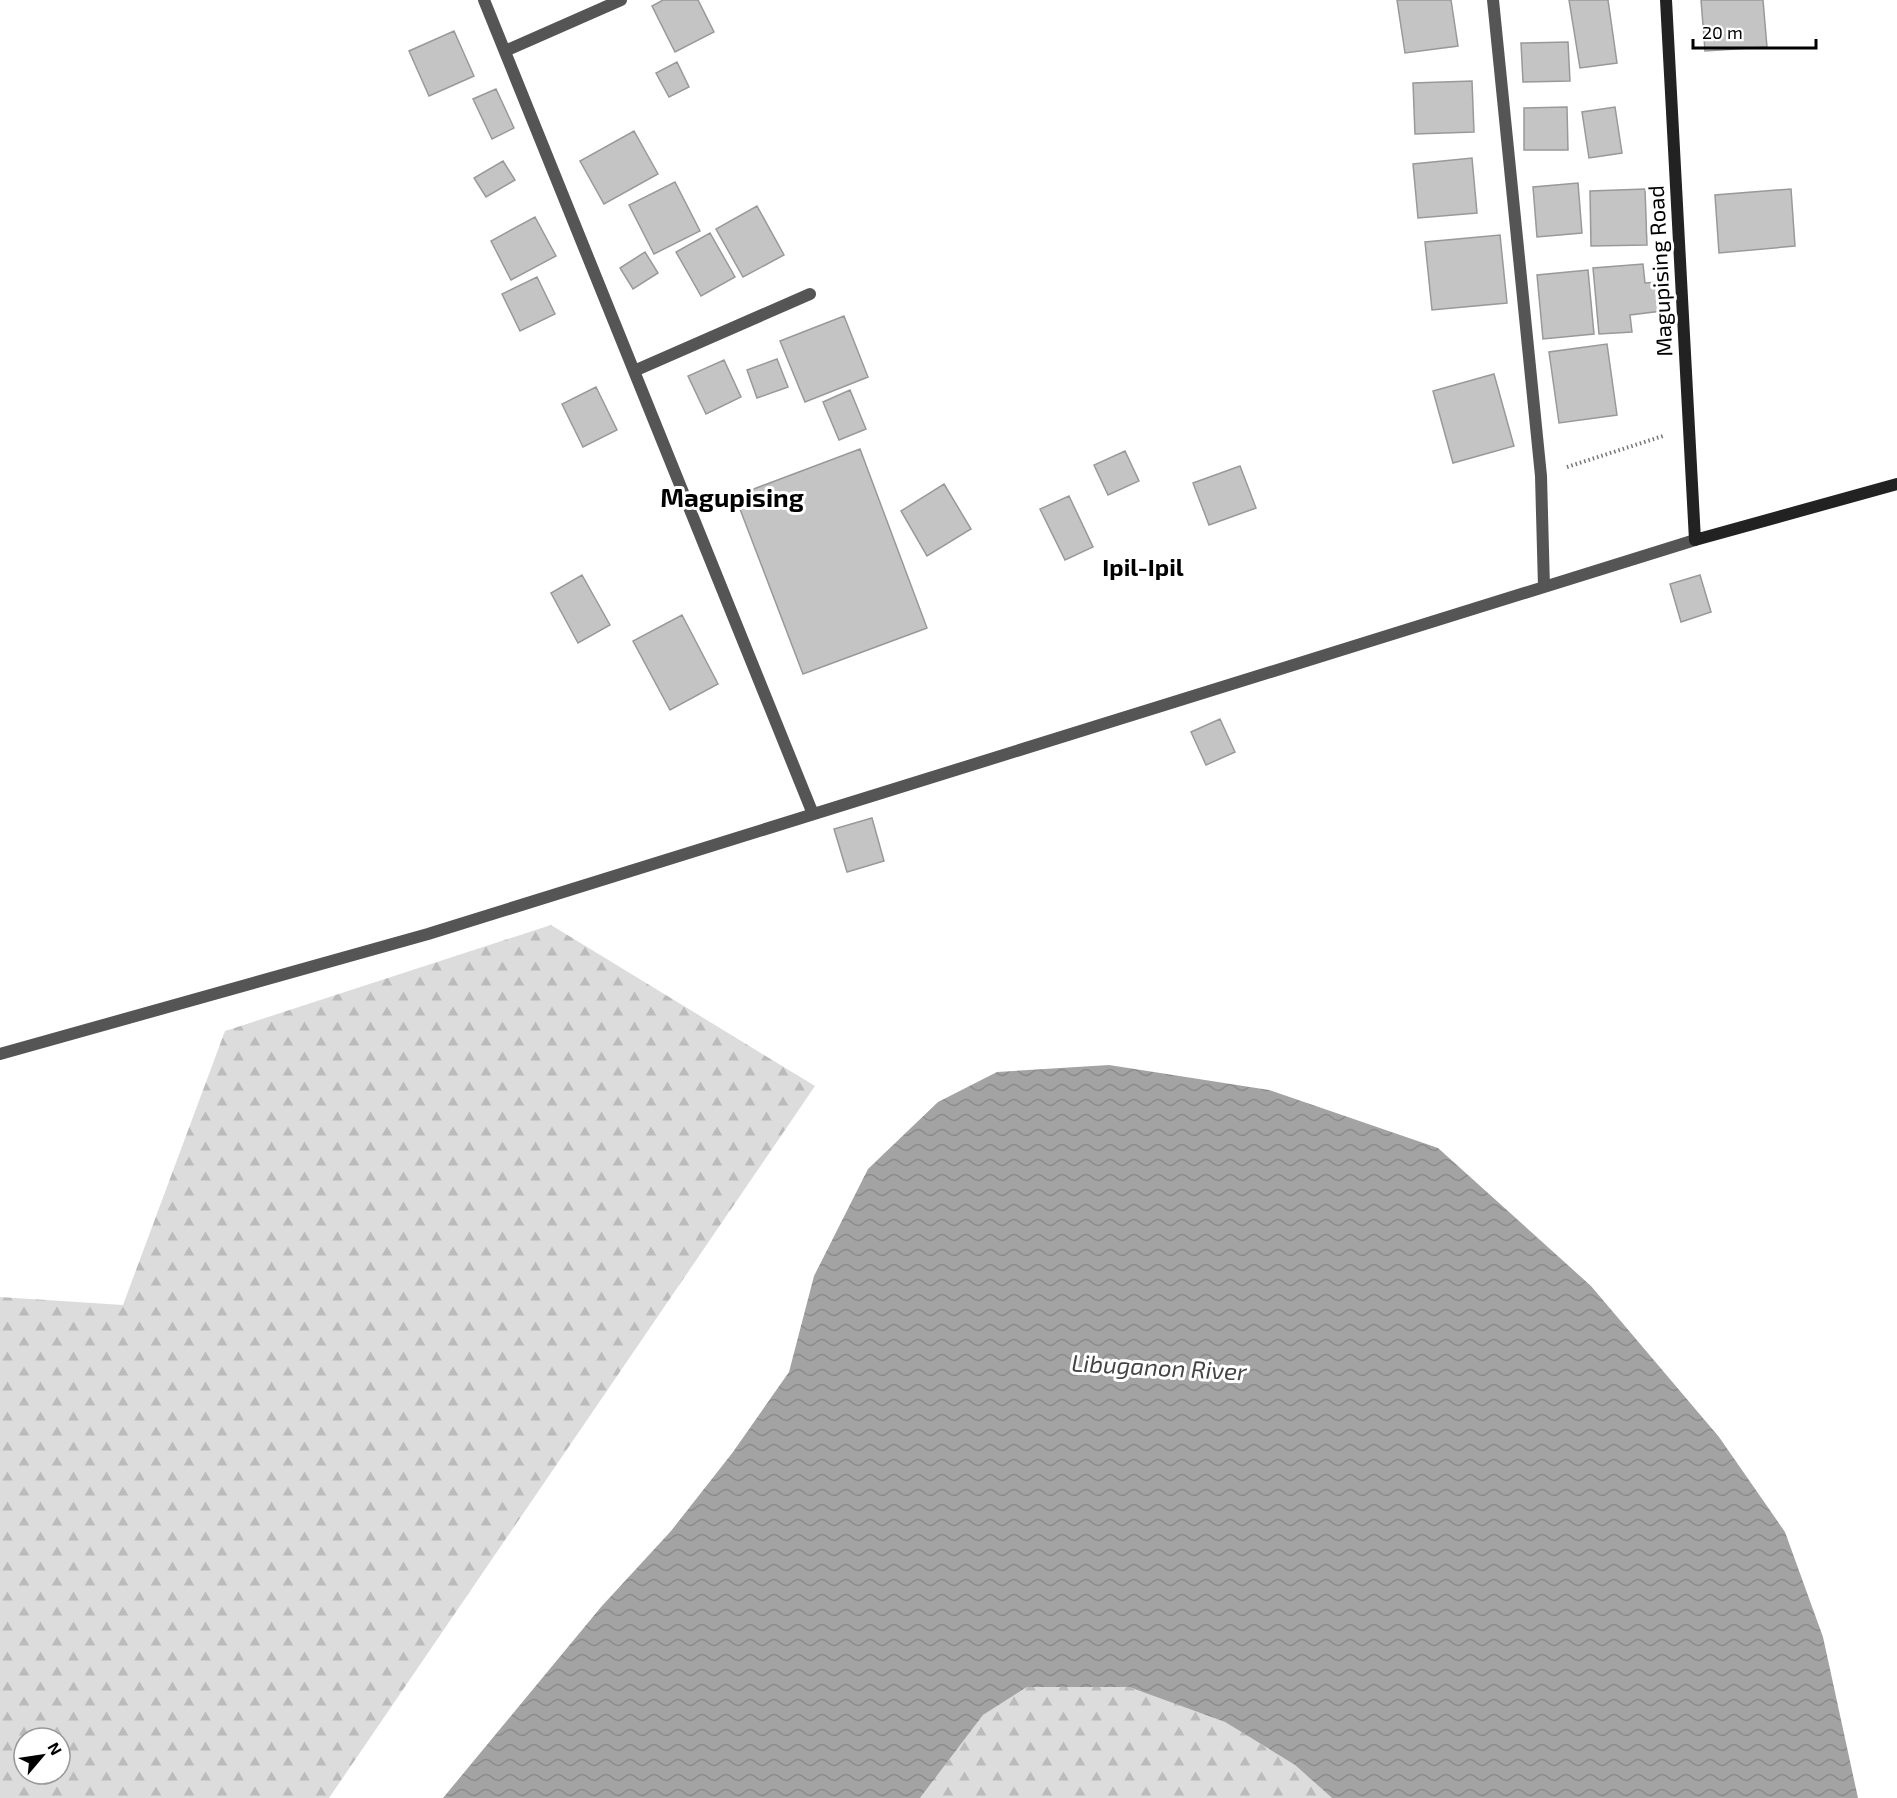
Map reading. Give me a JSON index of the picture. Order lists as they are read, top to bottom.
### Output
{
  "streets": {
    "street": ["Magupising Road"]
  },
  "districts": ["Magupising", "Ipil-Ipil"],
  "water": ["Libuganon River"],
  "scale_bar": "20 m",
  "north": "top right"
}
